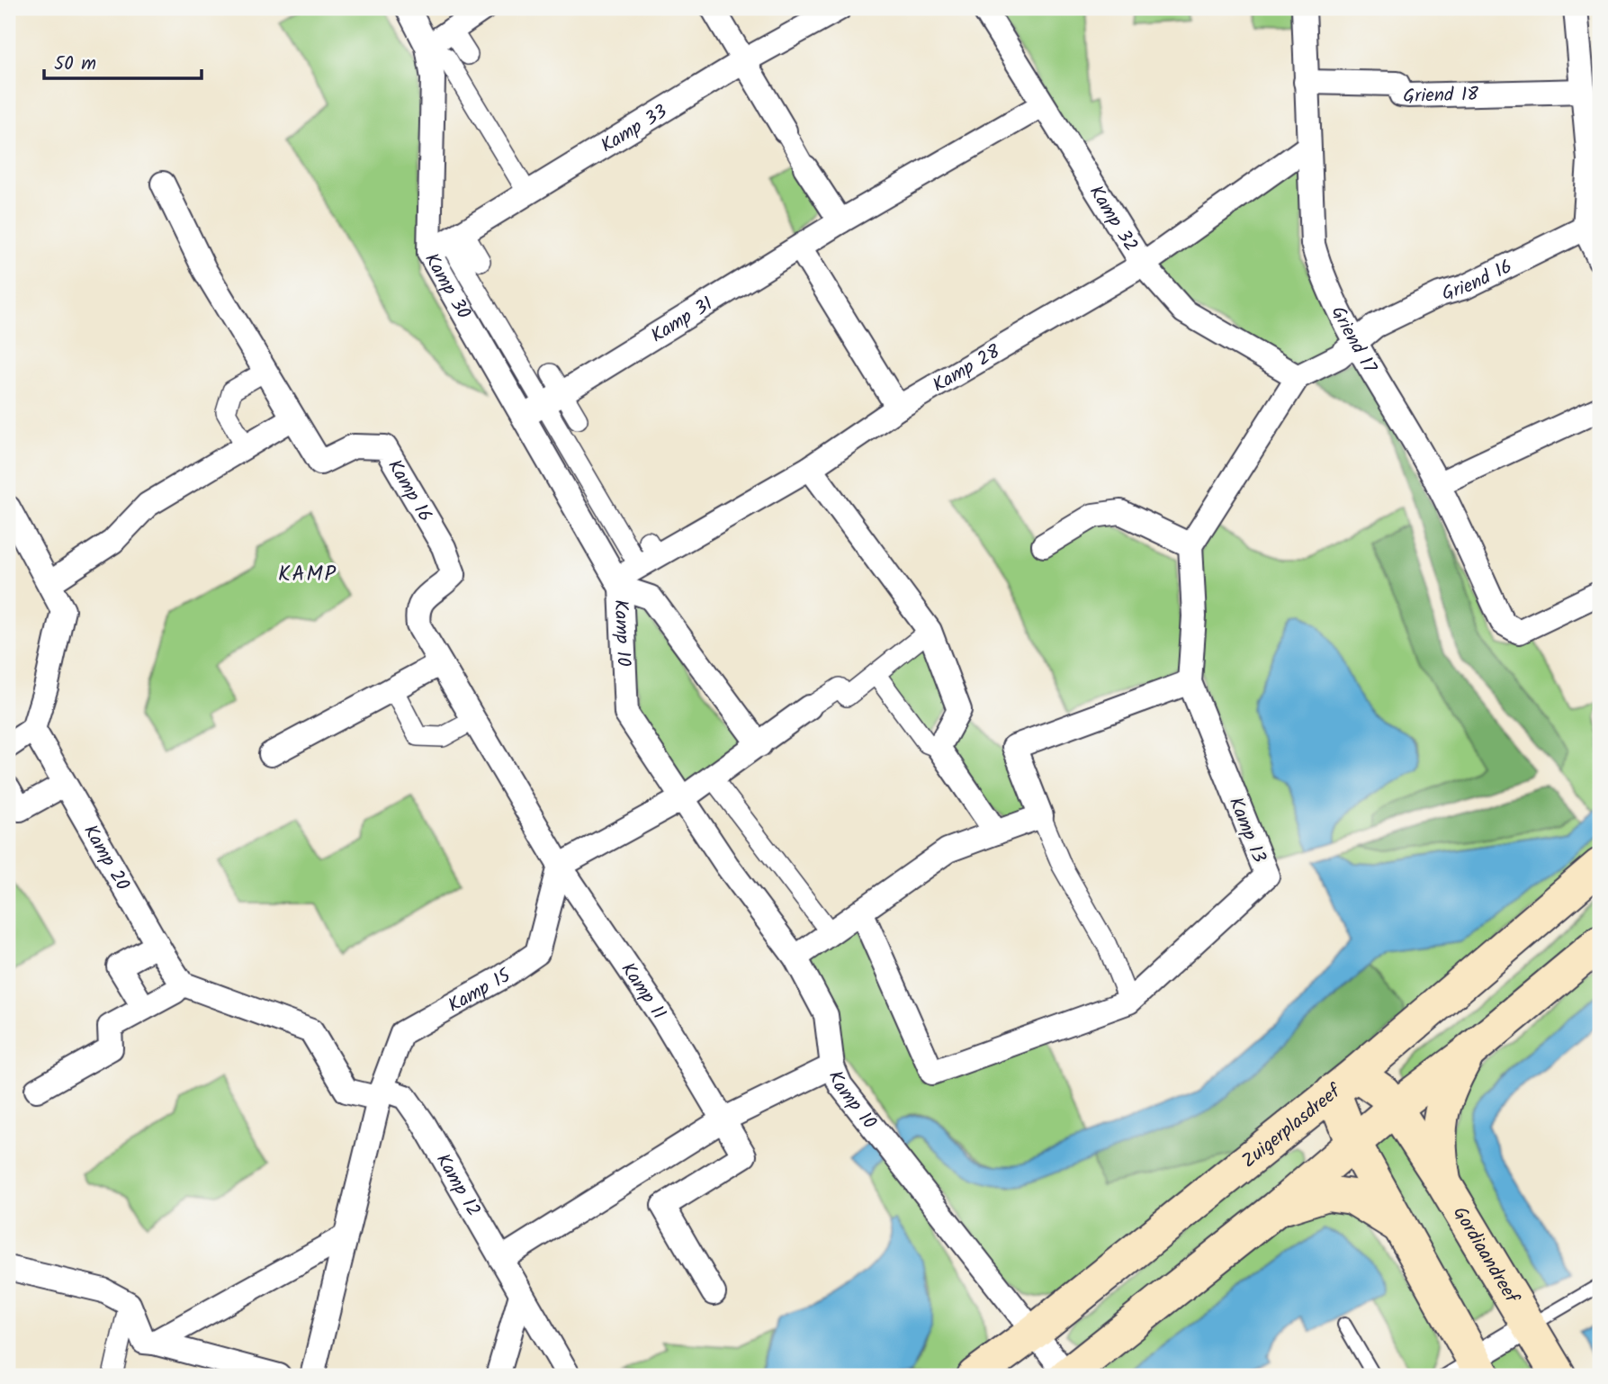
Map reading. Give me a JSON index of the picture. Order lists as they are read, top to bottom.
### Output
{
  "streets": {
    "main road": ["Zuigerplasdreef", "Gordiaandreef"],
    "street": [
      "Griend 18",
      "Kamp 33",
      "Kamp 32",
      "Griend 16",
      "Kamp 30",
      "Kamp 31",
      "Griend 17",
      "Kamp 28",
      "Kamp 16",
      "Kamp 10",
      "Kamp 13",
      "Kamp 20",
      "Kamp 15",
      "Kamp 11",
      "Kamp 12"
    ]
  },
  "crossings": [
    ["Griend 18", "Griend 17"],
    ["Kamp 33", "Kamp 30"],
    ["Kamp 32", "Kamp 31"],
    ["Kamp 32", "Kamp 28"],
    ["Griend 16", "Griend 17"],
    ["Kamp 30", "Kamp 31"],
    ["Kamp 30", "Kamp 28"],
    ["Kamp 30", "Kamp 10"],
    ["Griend 17", "Kamp 28"],
    ["Kamp 28", "Kamp 10"],
    ["Kamp 16", "Kamp 15"],
    ["Kamp 16", "Kamp 11"],
    ["Kamp 10", "Zuigerplasdreef"],
    ["Kamp 15", "Kamp 11"],
    ["Kamp 15", "Kamp 12"],
    ["Zuigerplasdreef", "Gordiaandreef"]
  ],
  "districts": ["KAMP"],
  "scale_bar": "50 m"
}
